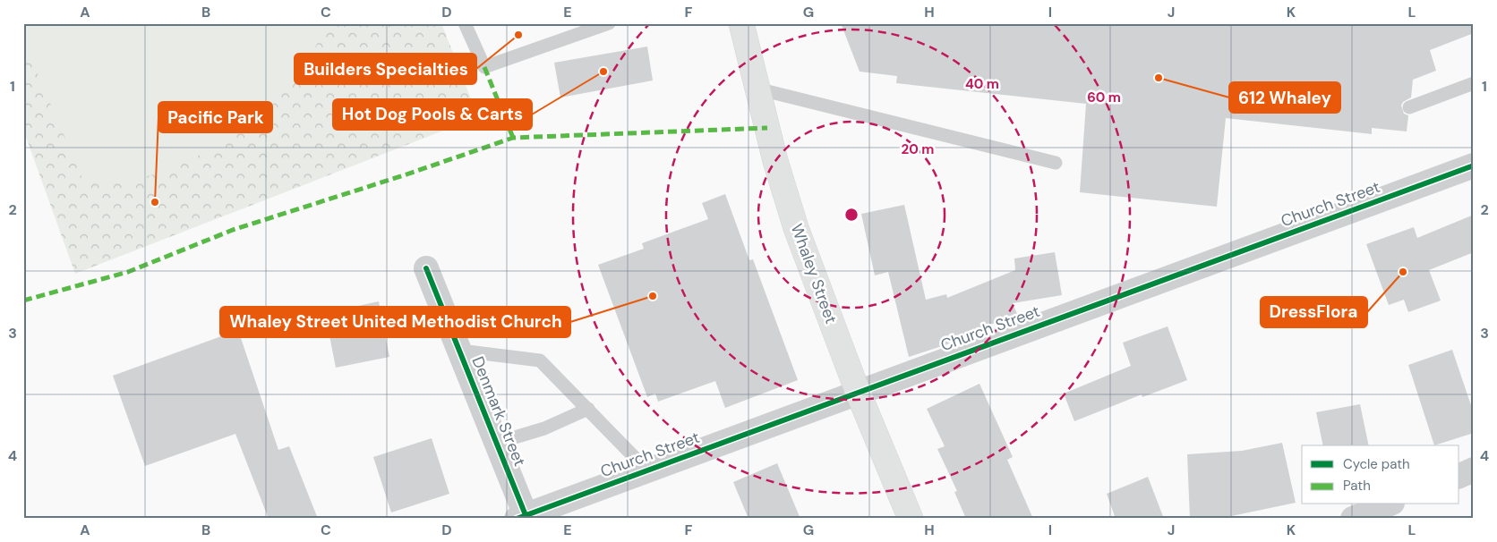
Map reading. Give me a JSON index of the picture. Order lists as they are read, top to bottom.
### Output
{
  "streets": {
    "main road": ["Whaley Street"],
    "street": ["Church Street", "Denmark Street"]
  },
  "crossings": [
    ["Church Street", "Whaley Street"],
    ["Church Street", "Denmark Street"]
  ],
  "places": [
    "Builders Specialties",
    "Hot Dog Pools & Carts",
    "612 Whaley",
    "Pacific Park",
    "DressFlora",
    "Whaley Street United Methodist Church"
  ],
  "legend": ["Cycle path", "Path"],
  "grid": {
    "columns": [
      "A",
      "B",
      "C",
      "D",
      "E",
      "F",
      "G",
      "H",
      "I",
      "J",
      "K",
      "L"
    ],
    "rows": [
      "1",
      "2",
      "3",
      "4"
    ]
  },
  "rings": ["40 m", "60 m", "20 m"]
}
